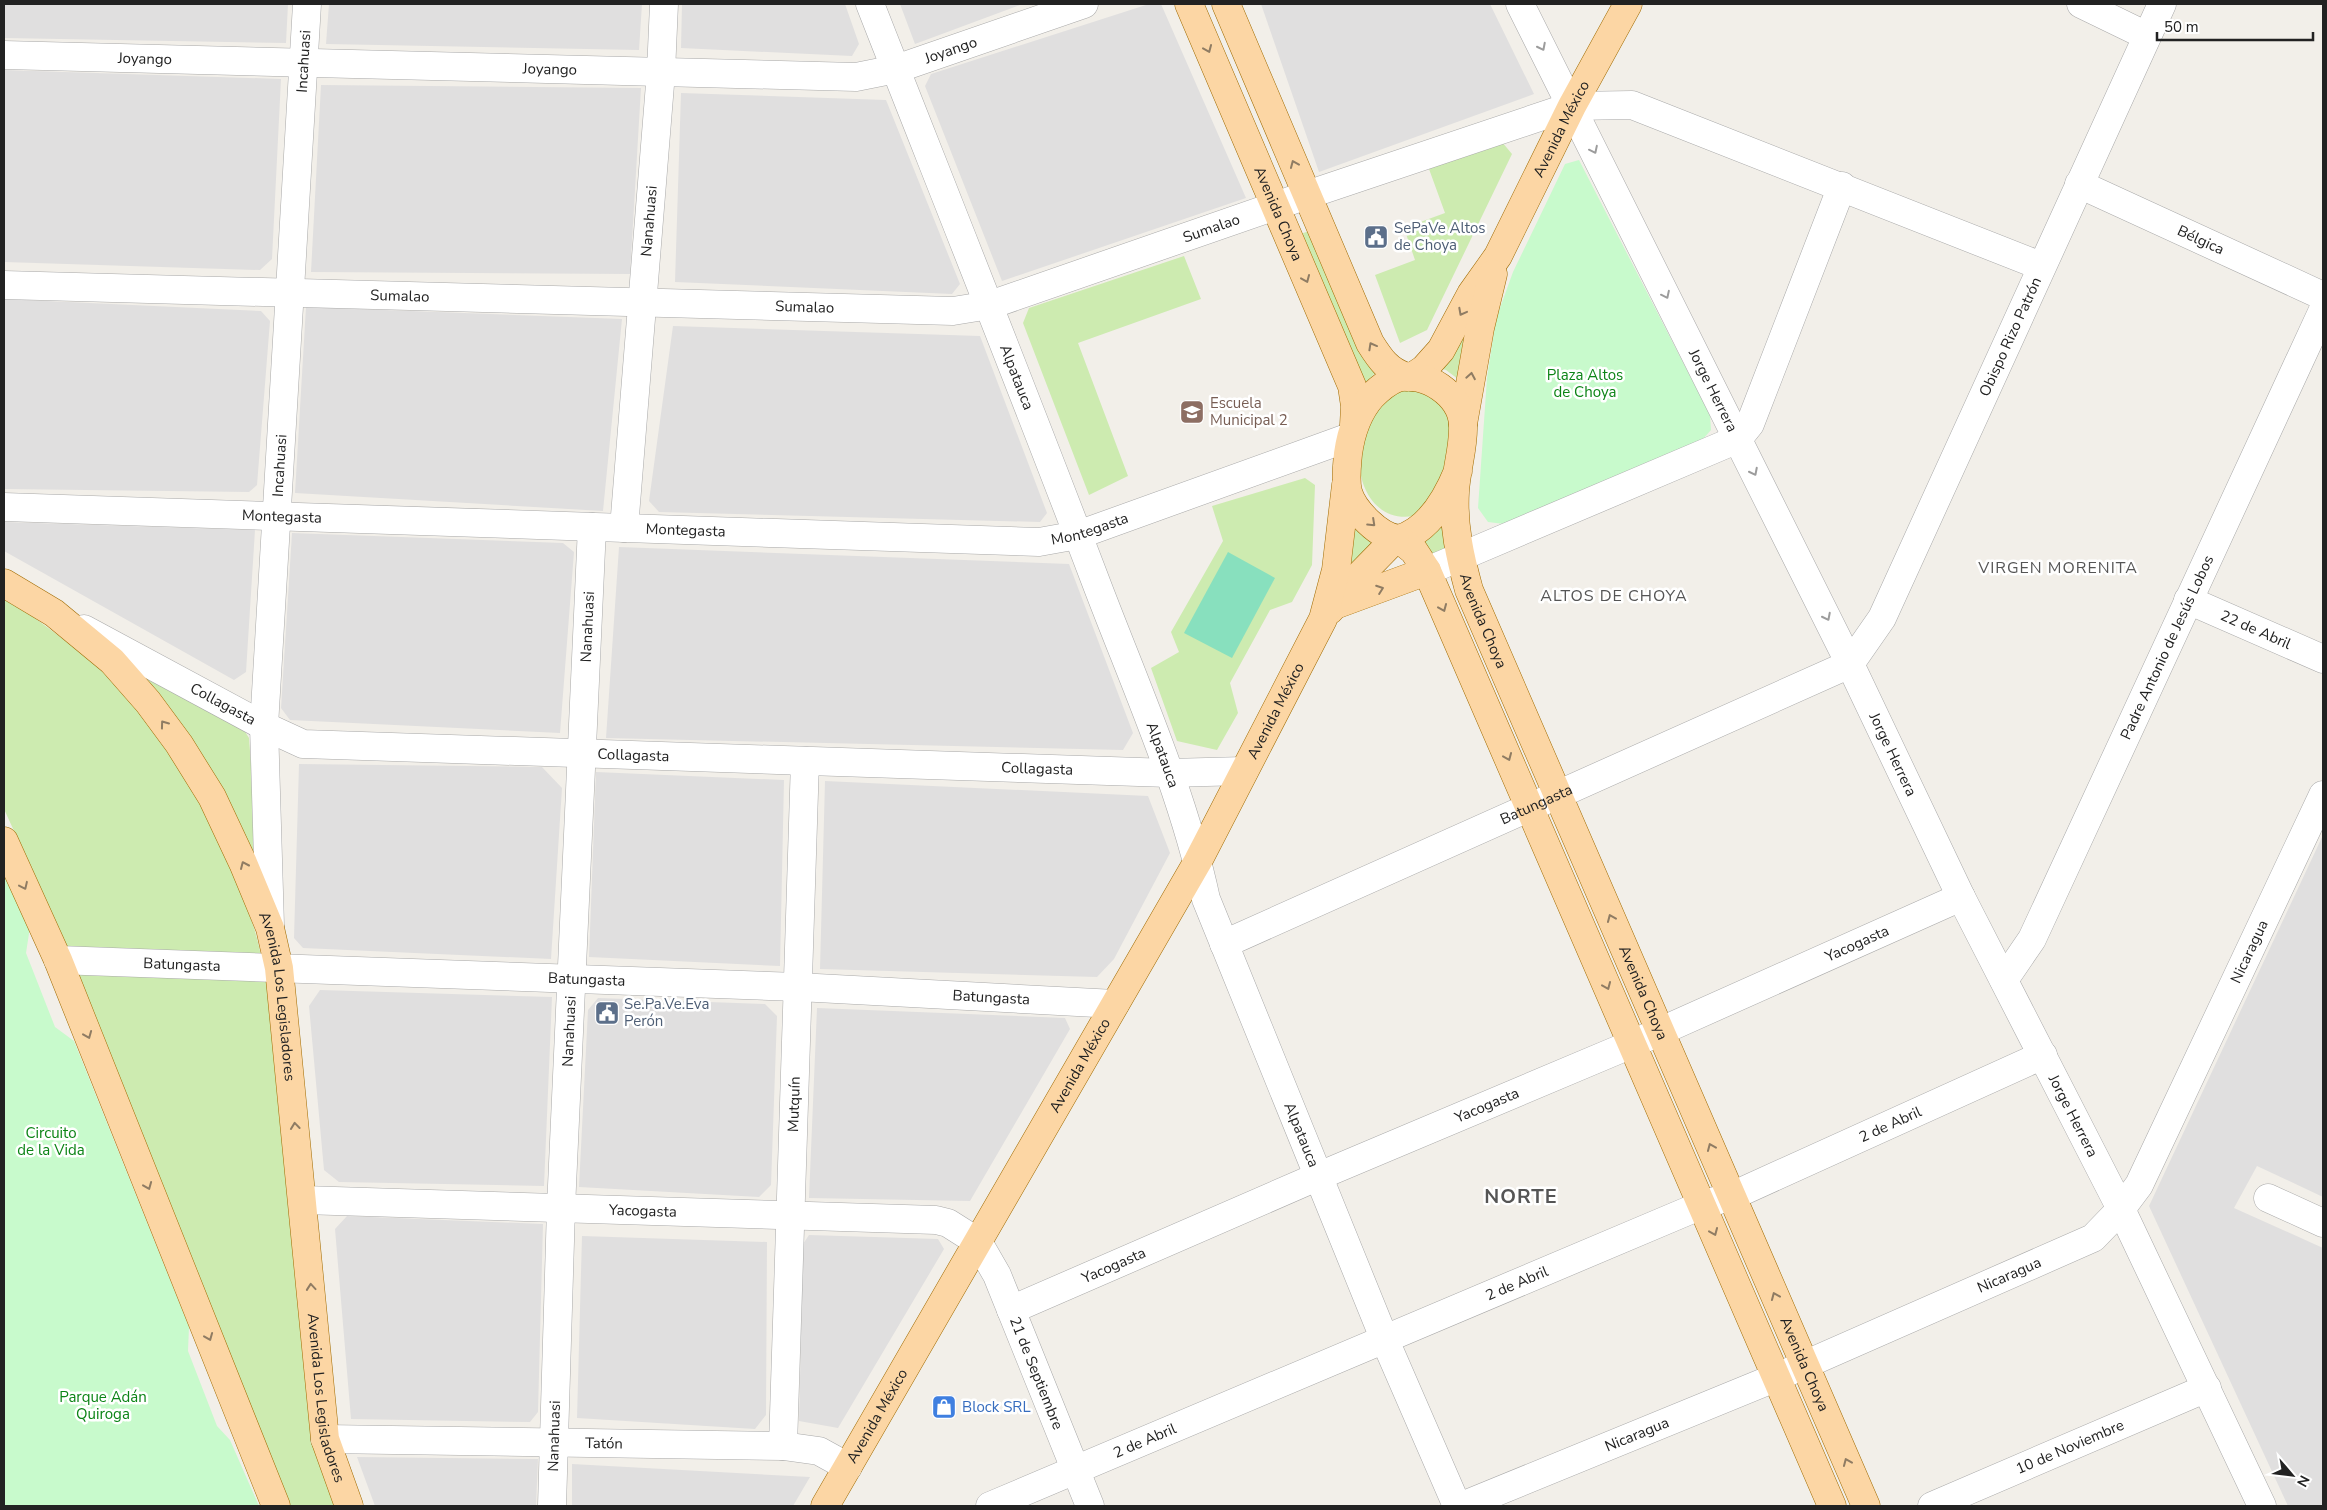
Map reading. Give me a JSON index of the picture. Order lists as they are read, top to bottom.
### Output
{
  "streets": {
    "main road": ["Avenida México", "Avenida Choya", "Avenida Los Legisladores"],
    "street": [
      "Joyango",
      "Incahuasi",
      "Nanahuasi",
      "Sumalao",
      "Bélgica",
      "Obispo Rizo Patrón",
      "Alpatauca",
      "Jorge Herrera",
      "Montegasta",
      "22 de Abril",
      "Padre Antonio de Jesús Lobos",
      "Collagasta",
      "Batungasta",
      "Yacogasta",
      "Nicaragua",
      "Mutquín",
      "2 de Abril",
      "21 de Septiembre",
      "Tatón",
      "10 de Noviembre"
    ]
  },
  "crossings": [
    ["Joyango", "Incahuasi"],
    ["Joyango", "Nanahuasi"],
    ["Joyango", "Alpatauca"],
    ["Incahuasi", "Sumalao"],
    ["Incahuasi", "Montegasta"],
    ["Incahuasi", "Collagasta"],
    ["Incahuasi", "Avenida Los Legisladores"],
    ["Avenida México", "Avenida Choya"],
    ["Avenida México", "Sumalao"],
    ["Avenida México", "Alpatauca"],
    ["Avenida México", "Jorge Herrera"],
    ["Avenida México", "Montegasta"],
    ["Avenida México", "Collagasta"],
    ["Avenida México", "Batungasta"],
    ["Avenida México", "Yacogasta"],
    ["Avenida México", "21 de Septiembre"],
    ["Avenida México", "Tatón"],
    ["Avenida Choya", "Sumalao"],
    ["Avenida Choya", "Montegasta"],
    ["Avenida Choya", "Batungasta"],
    ["Avenida Choya", "Yacogasta"],
    ["Avenida Choya", "Nicaragua"],
    ["Avenida Choya", "2 de Abril"],
    ["Nanahuasi", "Sumalao"],
    ["Nanahuasi", "Montegasta"],
    ["Nanahuasi", "Collagasta"],
    ["Nanahuasi", "Batungasta"],
    ["Nanahuasi", "Yacogasta"],
    ["Nanahuasi", "Tatón"],
    ["Sumalao", "Obispo Rizo Patrón"],
    ["Sumalao", "Alpatauca"],
    ["Sumalao", "Jorge Herrera"],
    ["Bélgica", "Obispo Rizo Patrón"],
    ["Obispo Rizo Patrón", "Jorge Herrera"],
    ["Obispo Rizo Patrón", "Batungasta"],
    ["Alpatauca", "Montegasta"],
    ["Alpatauca", "Collagasta"],
    ["Alpatauca", "Batungasta"],
    ["Alpatauca", "Yacogasta"],
    ["Alpatauca", "2 de Abril"],
    ["Jorge Herrera", "Padre Antonio de Jesús Lobos"],
    ["Jorge Herrera", "Batungasta"],
    ["Jorge Herrera", "Yacogasta"],
    ["Jorge Herrera", "Nicaragua"],
    ["Jorge Herrera", "2 de Abril"],
    ["Jorge Herrera", "10 de Noviembre"],
    ["22 de Abril", "Padre Antonio de Jesús Lobos"],
    ["Collagasta", "Avenida Los Legisladores"],
    ["Collagasta", "Mutquín"],
    ["Batungasta", "Avenida Los Legisladores"],
    ["Batungasta", "Mutquín"],
    ["Yacogasta", "Avenida Los Legisladores"],
    ["Yacogasta", "Mutquín"],
    ["Yacogasta", "21 de Septiembre"],
    ["Avenida Los Legisladores", "Tatón"],
    ["Mutquín", "Tatón"],
    ["2 de Abril", "21 de Septiembre"]
  ],
  "one_way": ["Jorge Herrera"],
  "districts": ["VIRGEN MORENITA", "ALTOS DE CHOYA", "NORTE"],
  "parks": ["Plaza Altos de Choya", "Circuito de la Vida", "Parque Adán Quiroga"],
  "places": {
    "public building": ["SePaVe Altos de Choya", "Se.Pa.Ve.Eva Perón"],
    "school or university": ["Escuela Municipal 2"],
    "shop": ["Block SRL"]
  },
  "scale_bar": "50 m",
  "north": "bottom right"
}
